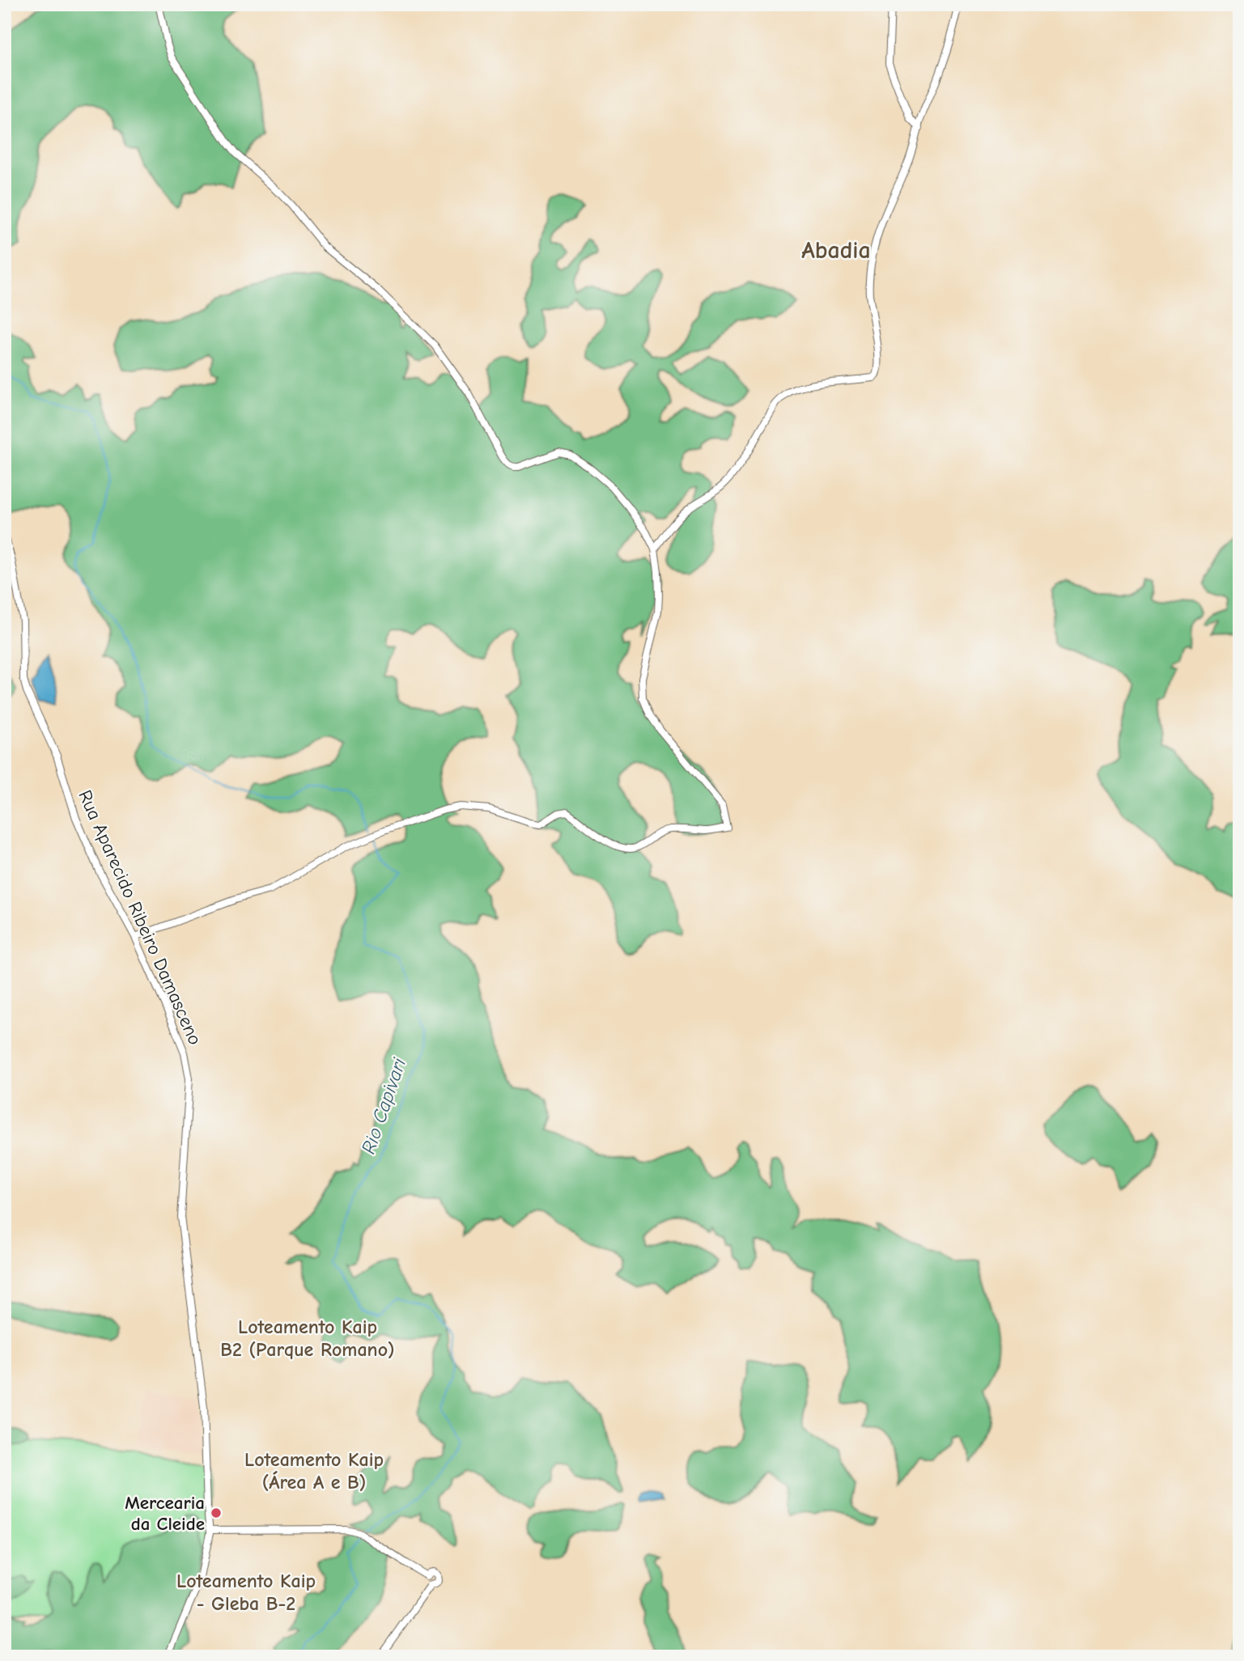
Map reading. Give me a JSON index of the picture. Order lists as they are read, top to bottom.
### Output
{
  "streets": {
    "street": ["Rua Aparecido Ribeiro Damasceno"]
  },
  "districts": [
    "Abadia",
    "Loteamento Kaip B2 (Parque Romano)",
    "Loteamento Kaip (Área A e B)",
    "Loteamento Kaip - Gleba B-2"
  ],
  "water": ["Rio Capivari"],
  "places": ["Mercearia da Cleide"]
}
